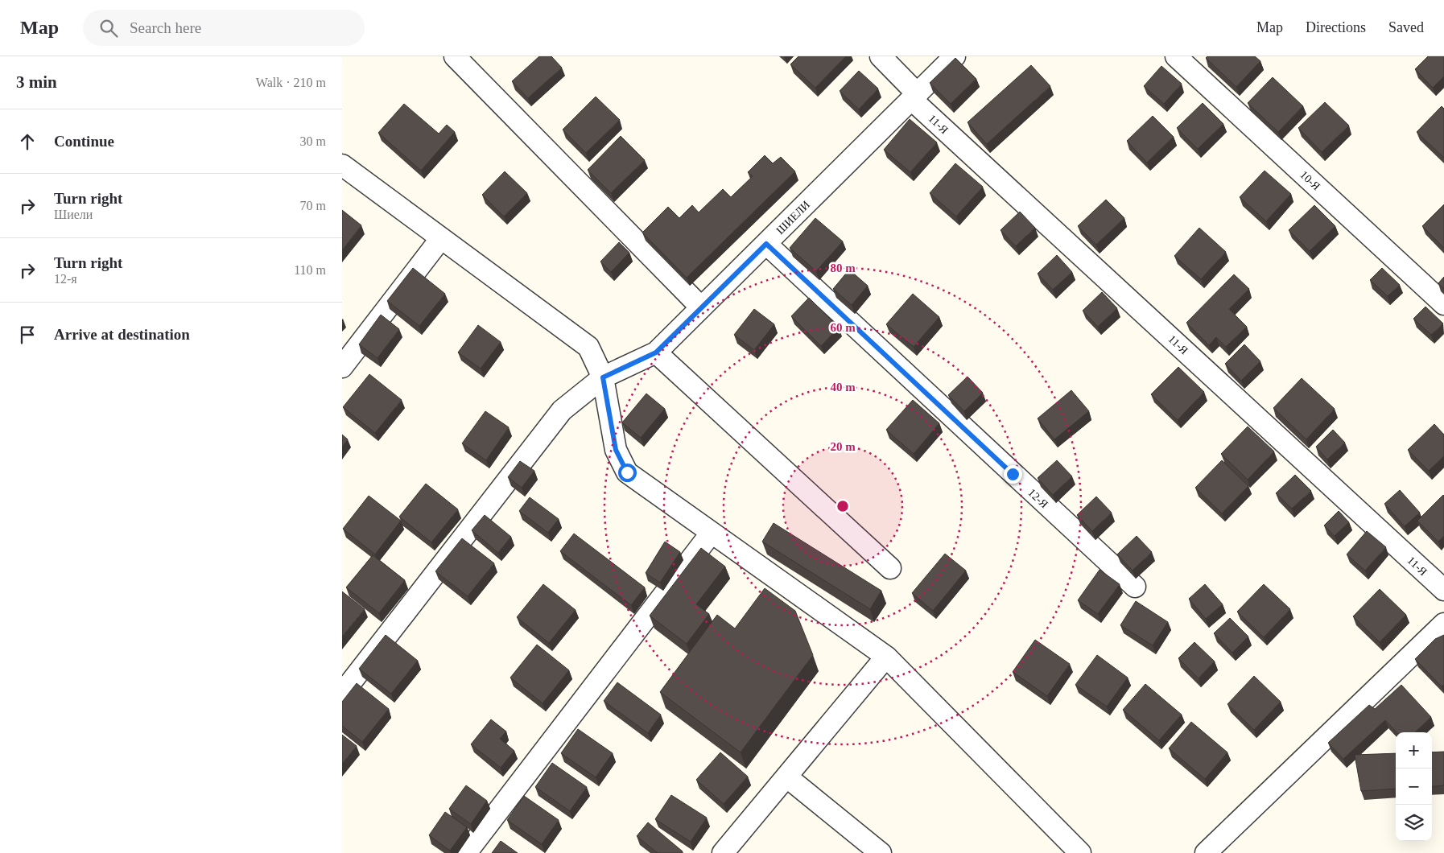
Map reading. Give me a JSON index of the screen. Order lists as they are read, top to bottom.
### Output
{
  "streets": {
    "street": [
      "11-Я",
      "10-Я",
      "ШИЕЛИ",
      "12-Я"
    ]
  },
  "crossings": [
    ["11-Я", "ШИЕЛИ"],
    ["ШИЕЛИ", "12-Я"]
  ],
  "page": {
    "header": "Map",
    "search": "Search here",
    "nav": ["Map", "Directions", "Saved"],
    "heading": ["3 min", "Walk · 210 m"],
    "list": [
      ["Continue", "30 m"],
      ["Turn right", "Шиели", "70 m"],
      ["Turn right", "12-я", "110 m"],
      "Arrive at destination"
    ],
    "map_buttons": ["+", "−"]
  },
  "rings": [
    "80 m",
    "60 m",
    "40 m",
    "20 m"
  ]
}
